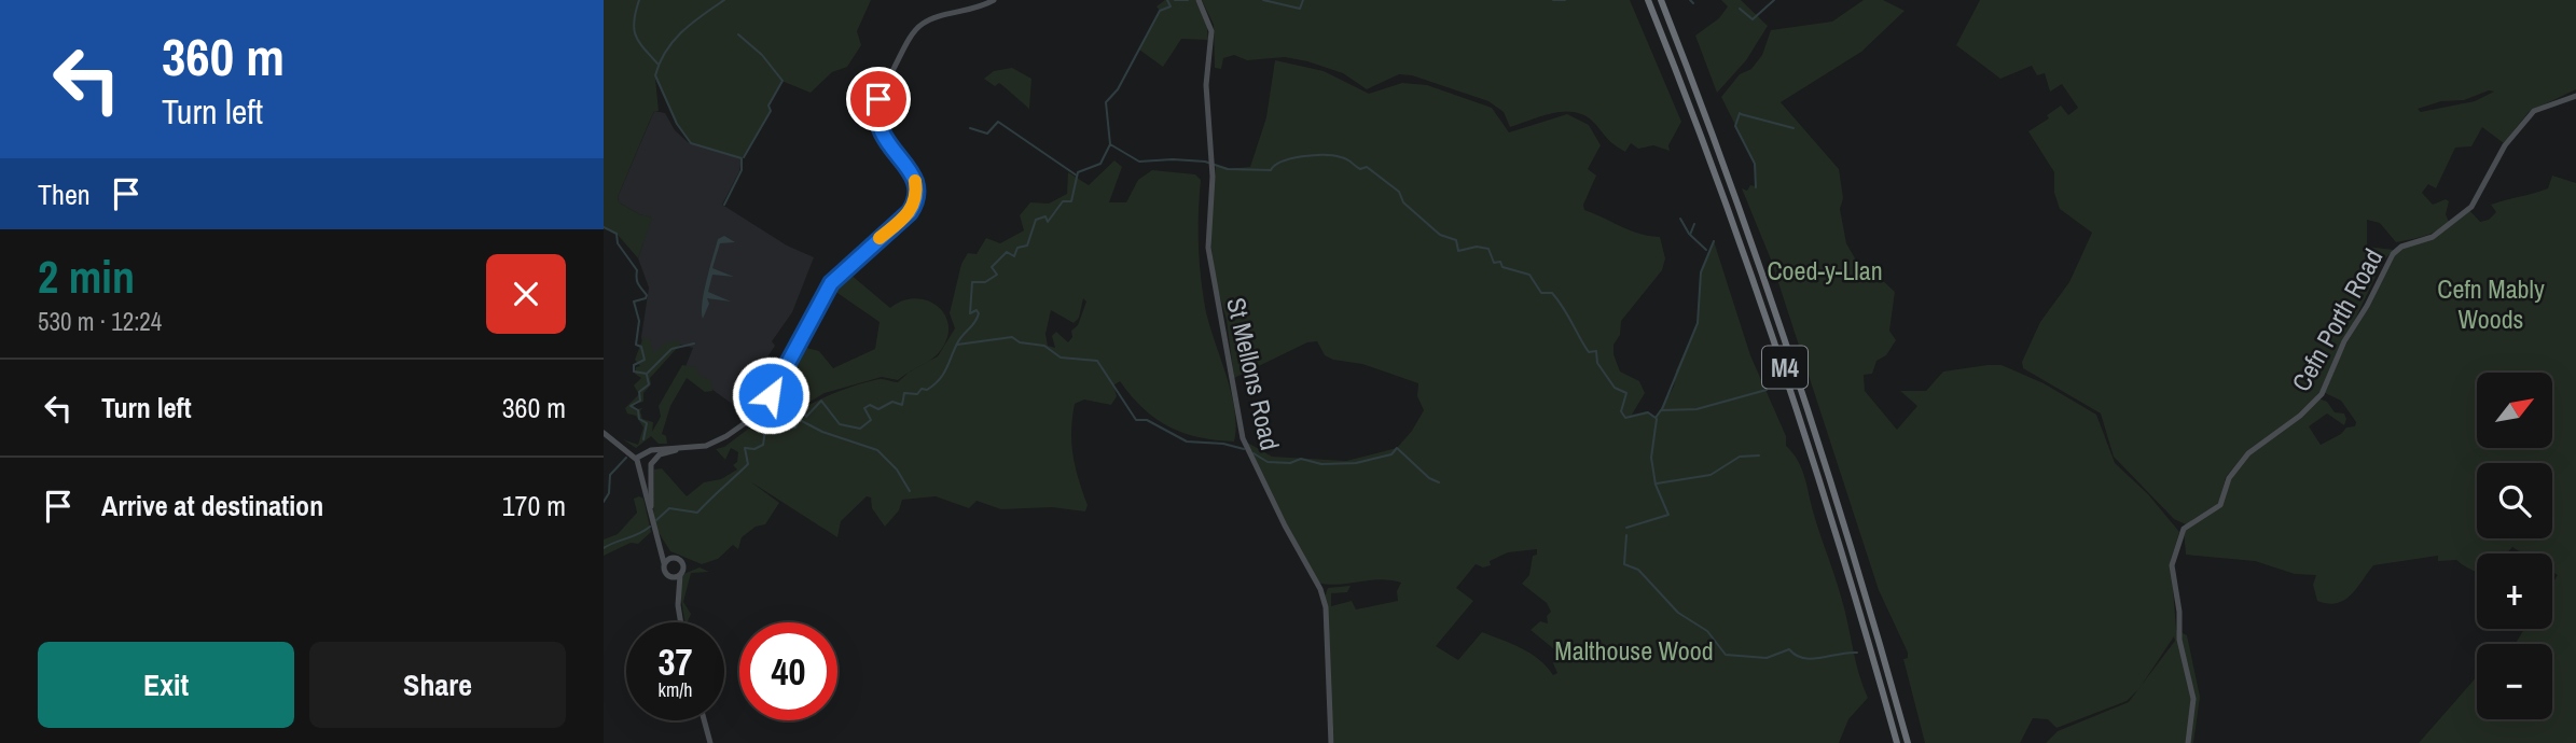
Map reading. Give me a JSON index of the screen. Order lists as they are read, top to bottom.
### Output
{
  "streets": {
    "highway": ["M4"],
    "street": ["Cefn Porth Road", "St Mellons Road"]
  },
  "parks": ["Coed-y-Llan", "Cefn Mably Woods", "Malthouse Wood"],
  "north": "top right",
  "page": {
    "turn": ["360 m", "Turn left"],
    "then": "Then",
    "heading": ["2 min", "530 m · 12:24"],
    "list": [
      {
        "name": "Turn left",
        "value": "360 m"
      },
      {
        "name": "Arrive at destination",
        "value": "170 m"
      }
    ],
    "map_buttons": ["+", "−"],
    "speed": "37 km/h",
    "limit": "40",
    "buttons": ["Exit", "Share"]
  }
}
